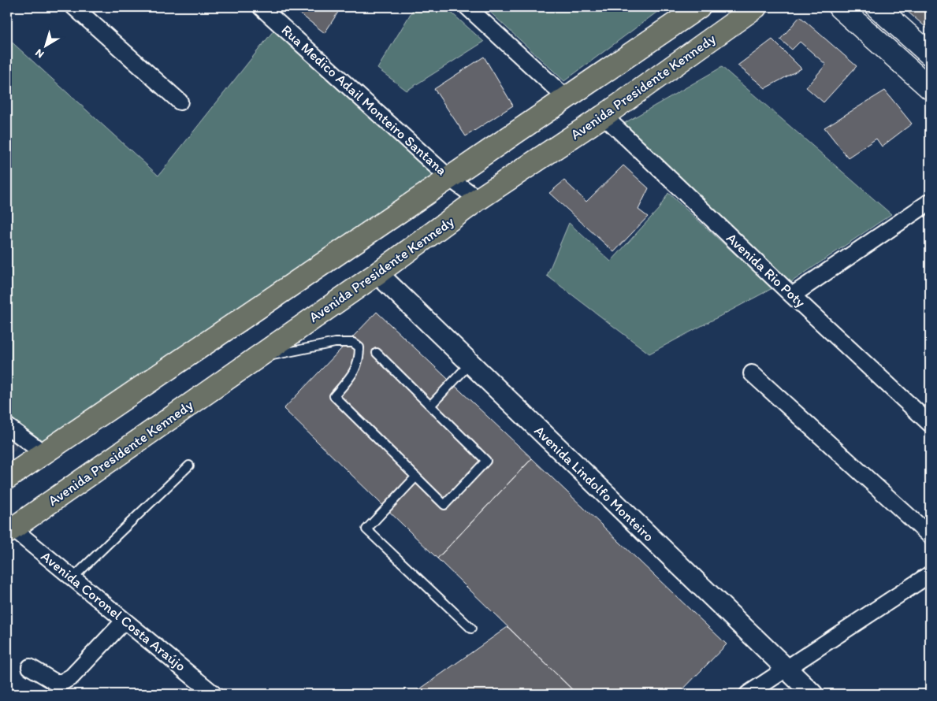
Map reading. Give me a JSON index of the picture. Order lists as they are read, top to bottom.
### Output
{
  "streets": {
    "main road": ["Avenida Presidente Kennedy"],
    "street": [
      "Rua Medico Adail Monteiro Santana",
      "Avenida Rio Poty",
      "Avenida Lindolfo Monteiro",
      "Avenida Coronel Costa Araújo"
    ]
  },
  "crossings": [
    ["Avenida Presidente Kennedy", "Rua Medico Adail Monteiro Santana"],
    ["Avenida Presidente Kennedy", "Avenida Rio Poty"],
    ["Avenida Presidente Kennedy", "Avenida Lindolfo Monteiro"],
    ["Avenida Presidente Kennedy", "Avenida Coronel Costa Araújo"]
  ],
  "north": "bottom left"
}
